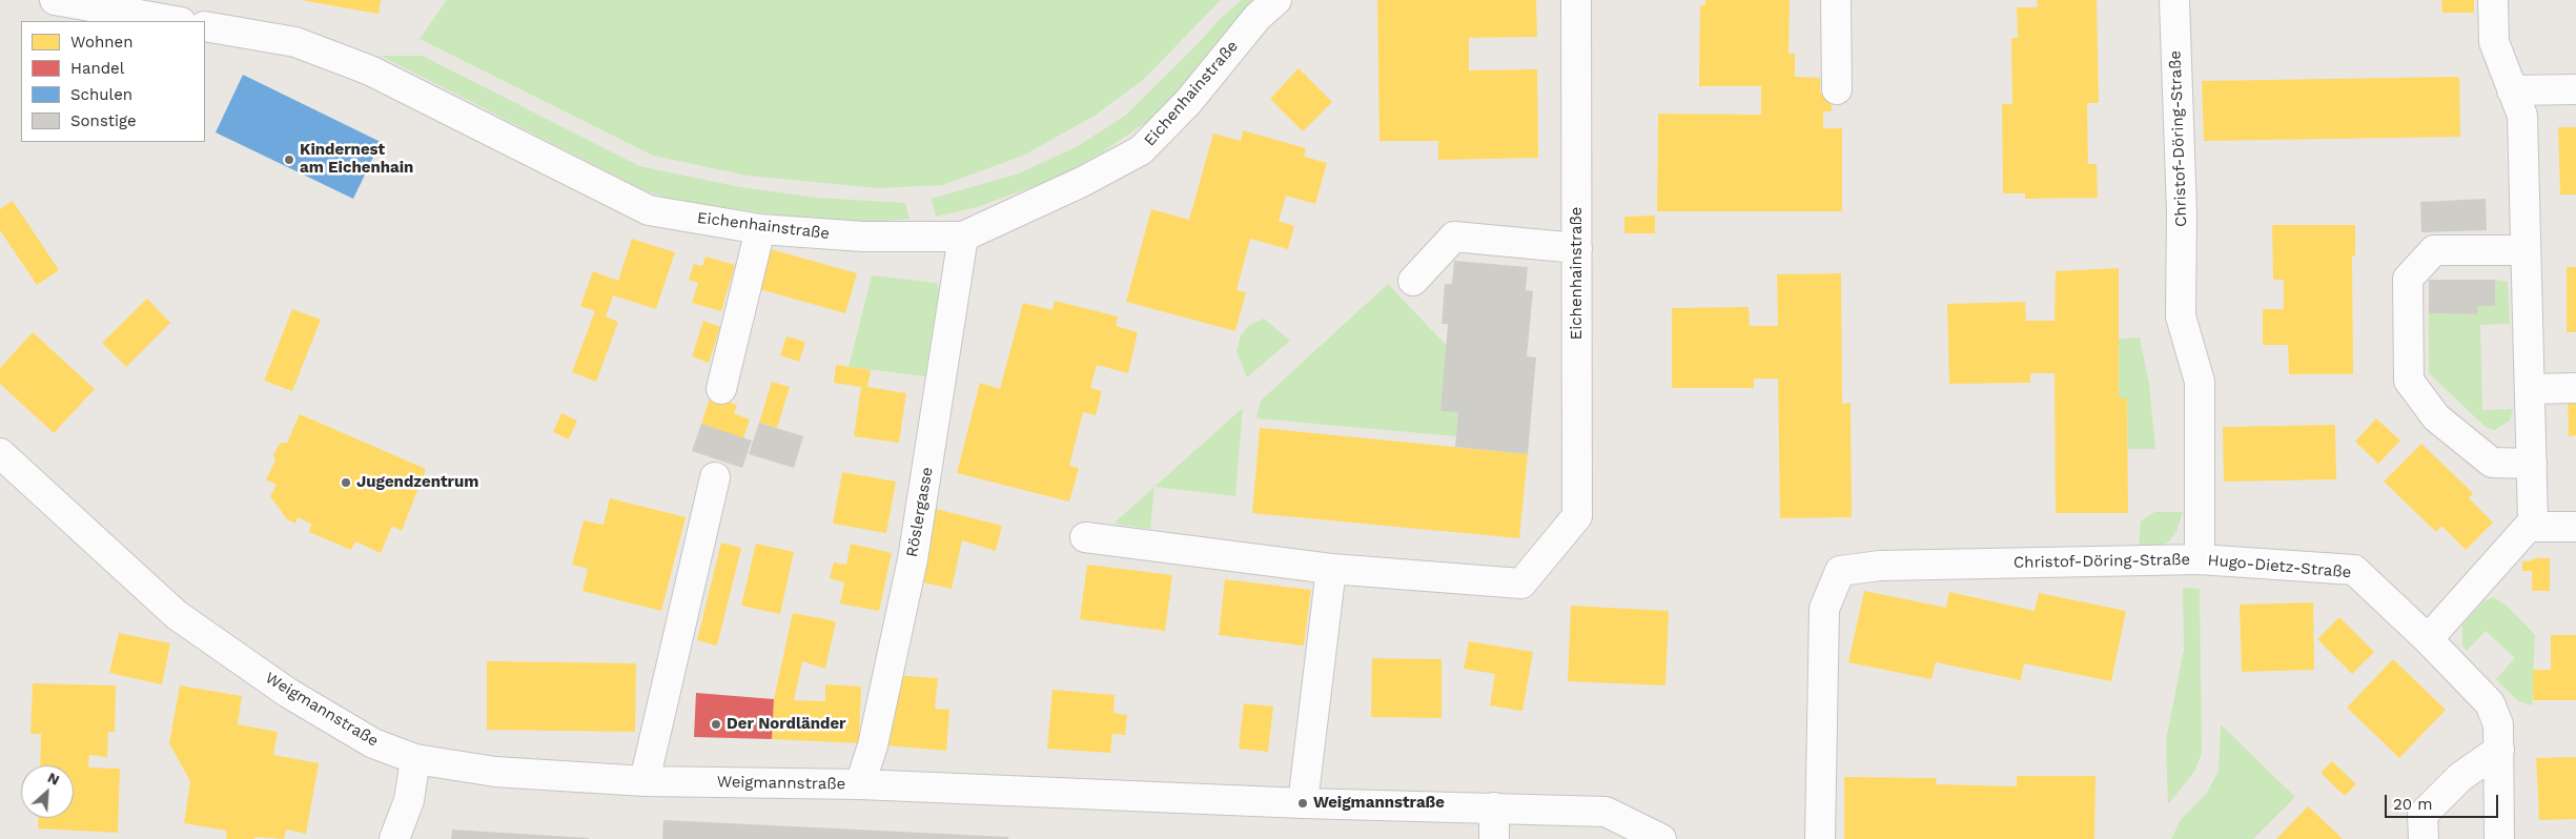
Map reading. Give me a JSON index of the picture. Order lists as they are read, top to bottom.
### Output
{
  "streets": {
    "street": [
      "Eichenhainstraße",
      "Christof-Döring-Straße",
      "Röslergasse",
      "Hugo-Dietz-Straße",
      "Weigmannstraße"
    ]
  },
  "crossings": [
    ["Eichenhainstraße", "Röslergasse"],
    ["Christof-Döring-Straße", "Hugo-Dietz-Straße"],
    ["Röslergasse", "Weigmannstraße"]
  ],
  "places": [
    "Kindernest am Eichenhain",
    "Jugendzentrum",
    "Der Nordländer",
    "Weigmannstraße"
  ],
  "legend": [
    "Wohnen",
    "Handel",
    "Schulen",
    "Sonstige"
  ],
  "scale_bar": "20 m",
  "north": "top right"
}
